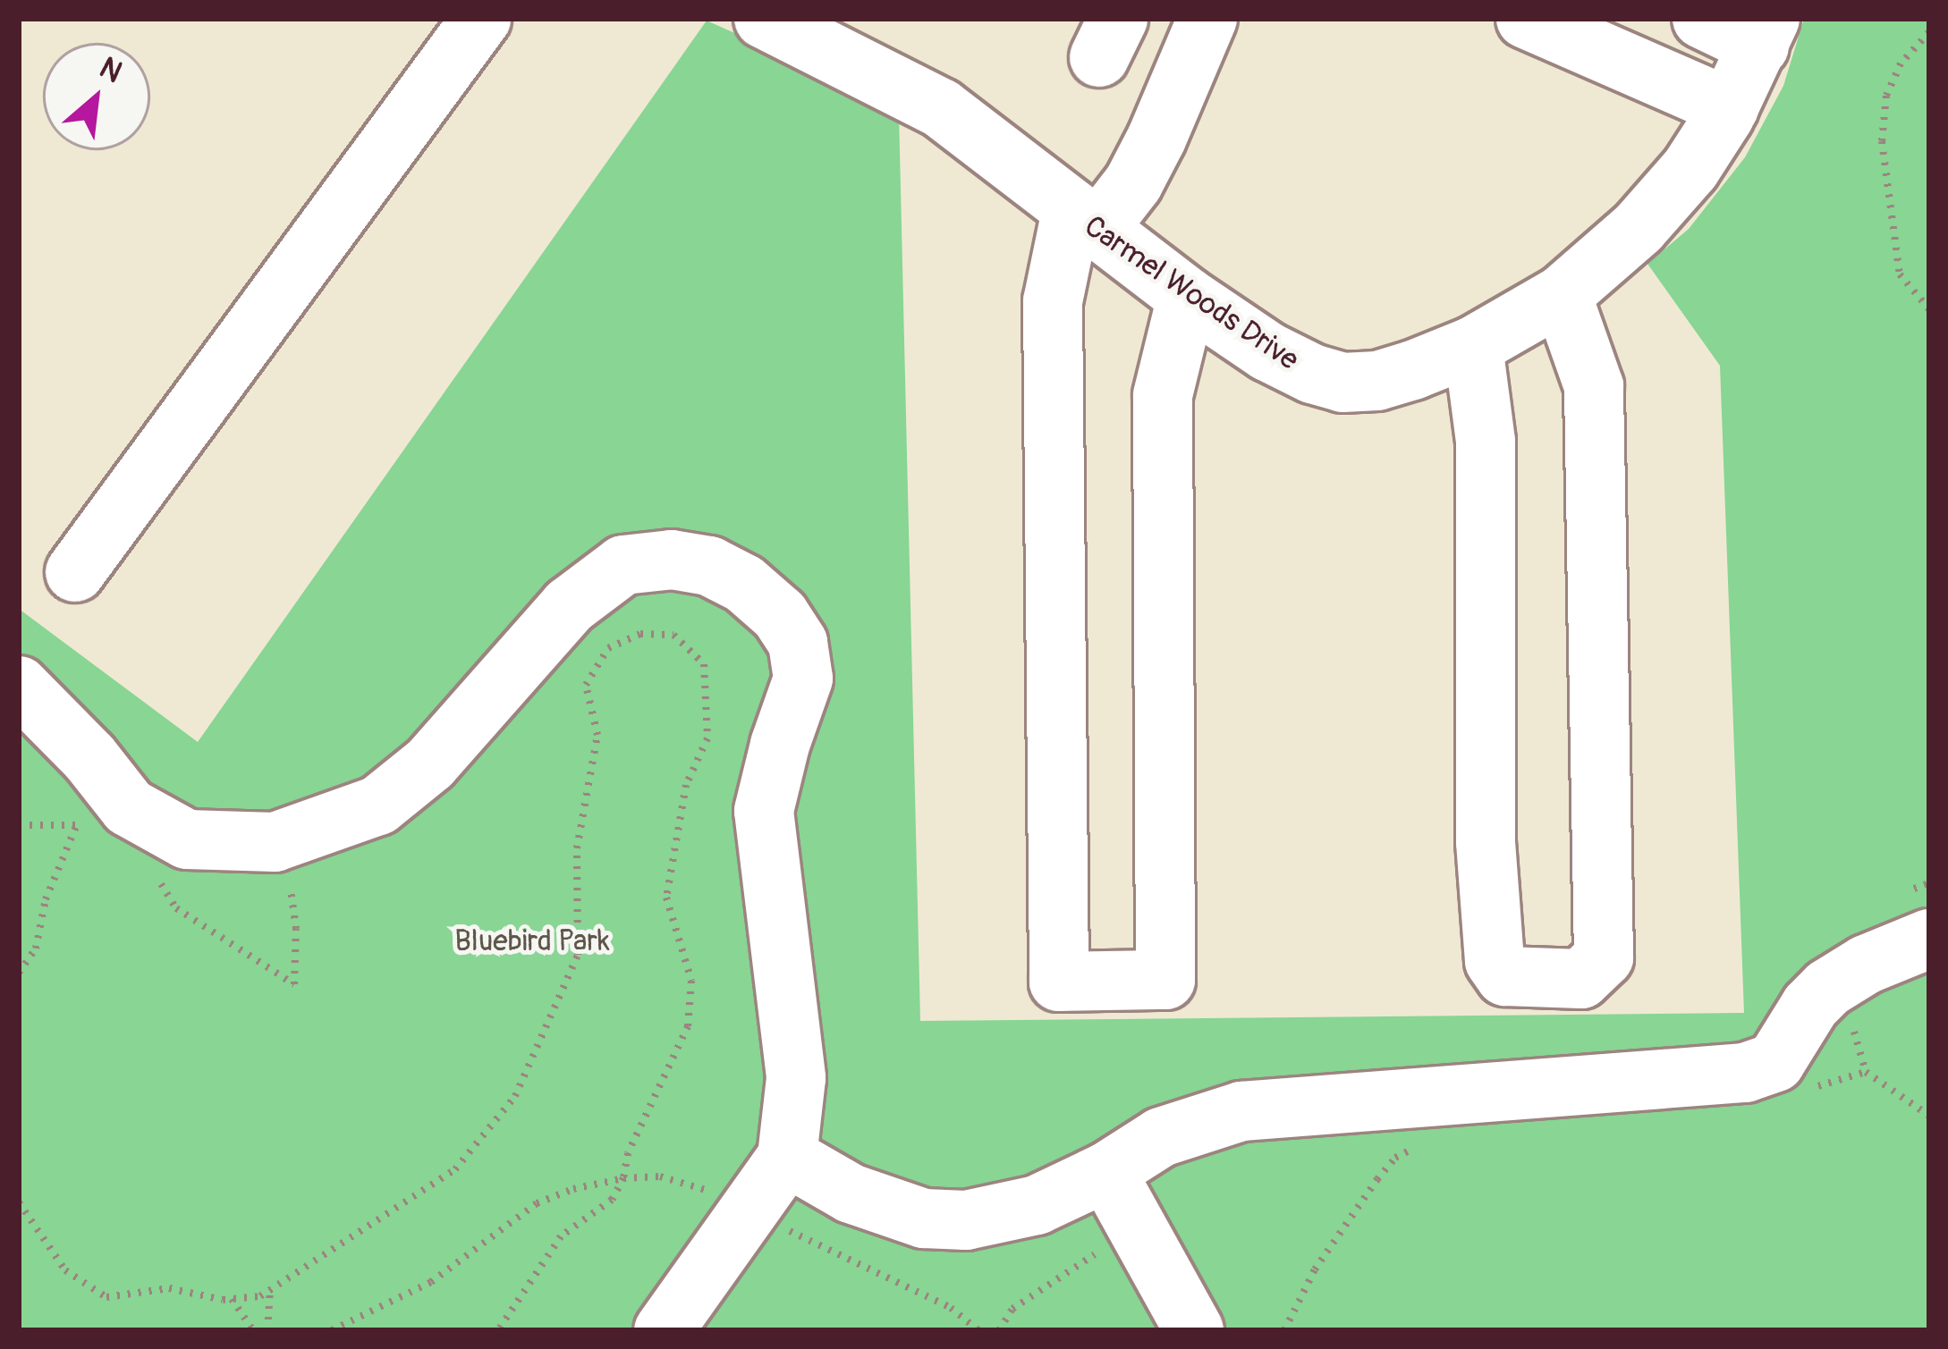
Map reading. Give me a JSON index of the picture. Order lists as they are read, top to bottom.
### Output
{
  "streets": {
    "street": ["Carmel Woods Drive"]
  },
  "parks": ["Bluebird Park"],
  "north": "top right"
}
